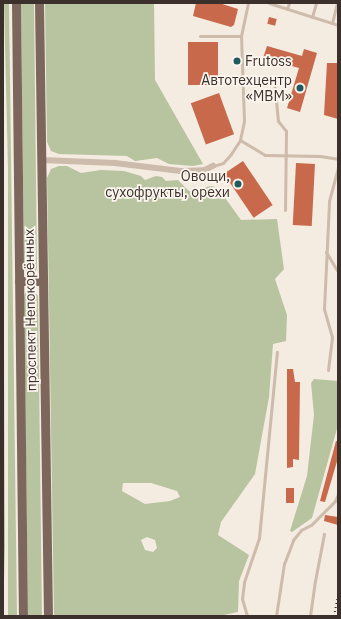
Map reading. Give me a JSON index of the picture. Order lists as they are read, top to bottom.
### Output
{
  "streets": {
    "main road": ["проспект Непокорённых"]
  },
  "places": ["Frutoss", "Автотехцентр «МВМ»", "Овощи, сухофрукты, орехи"]
}
